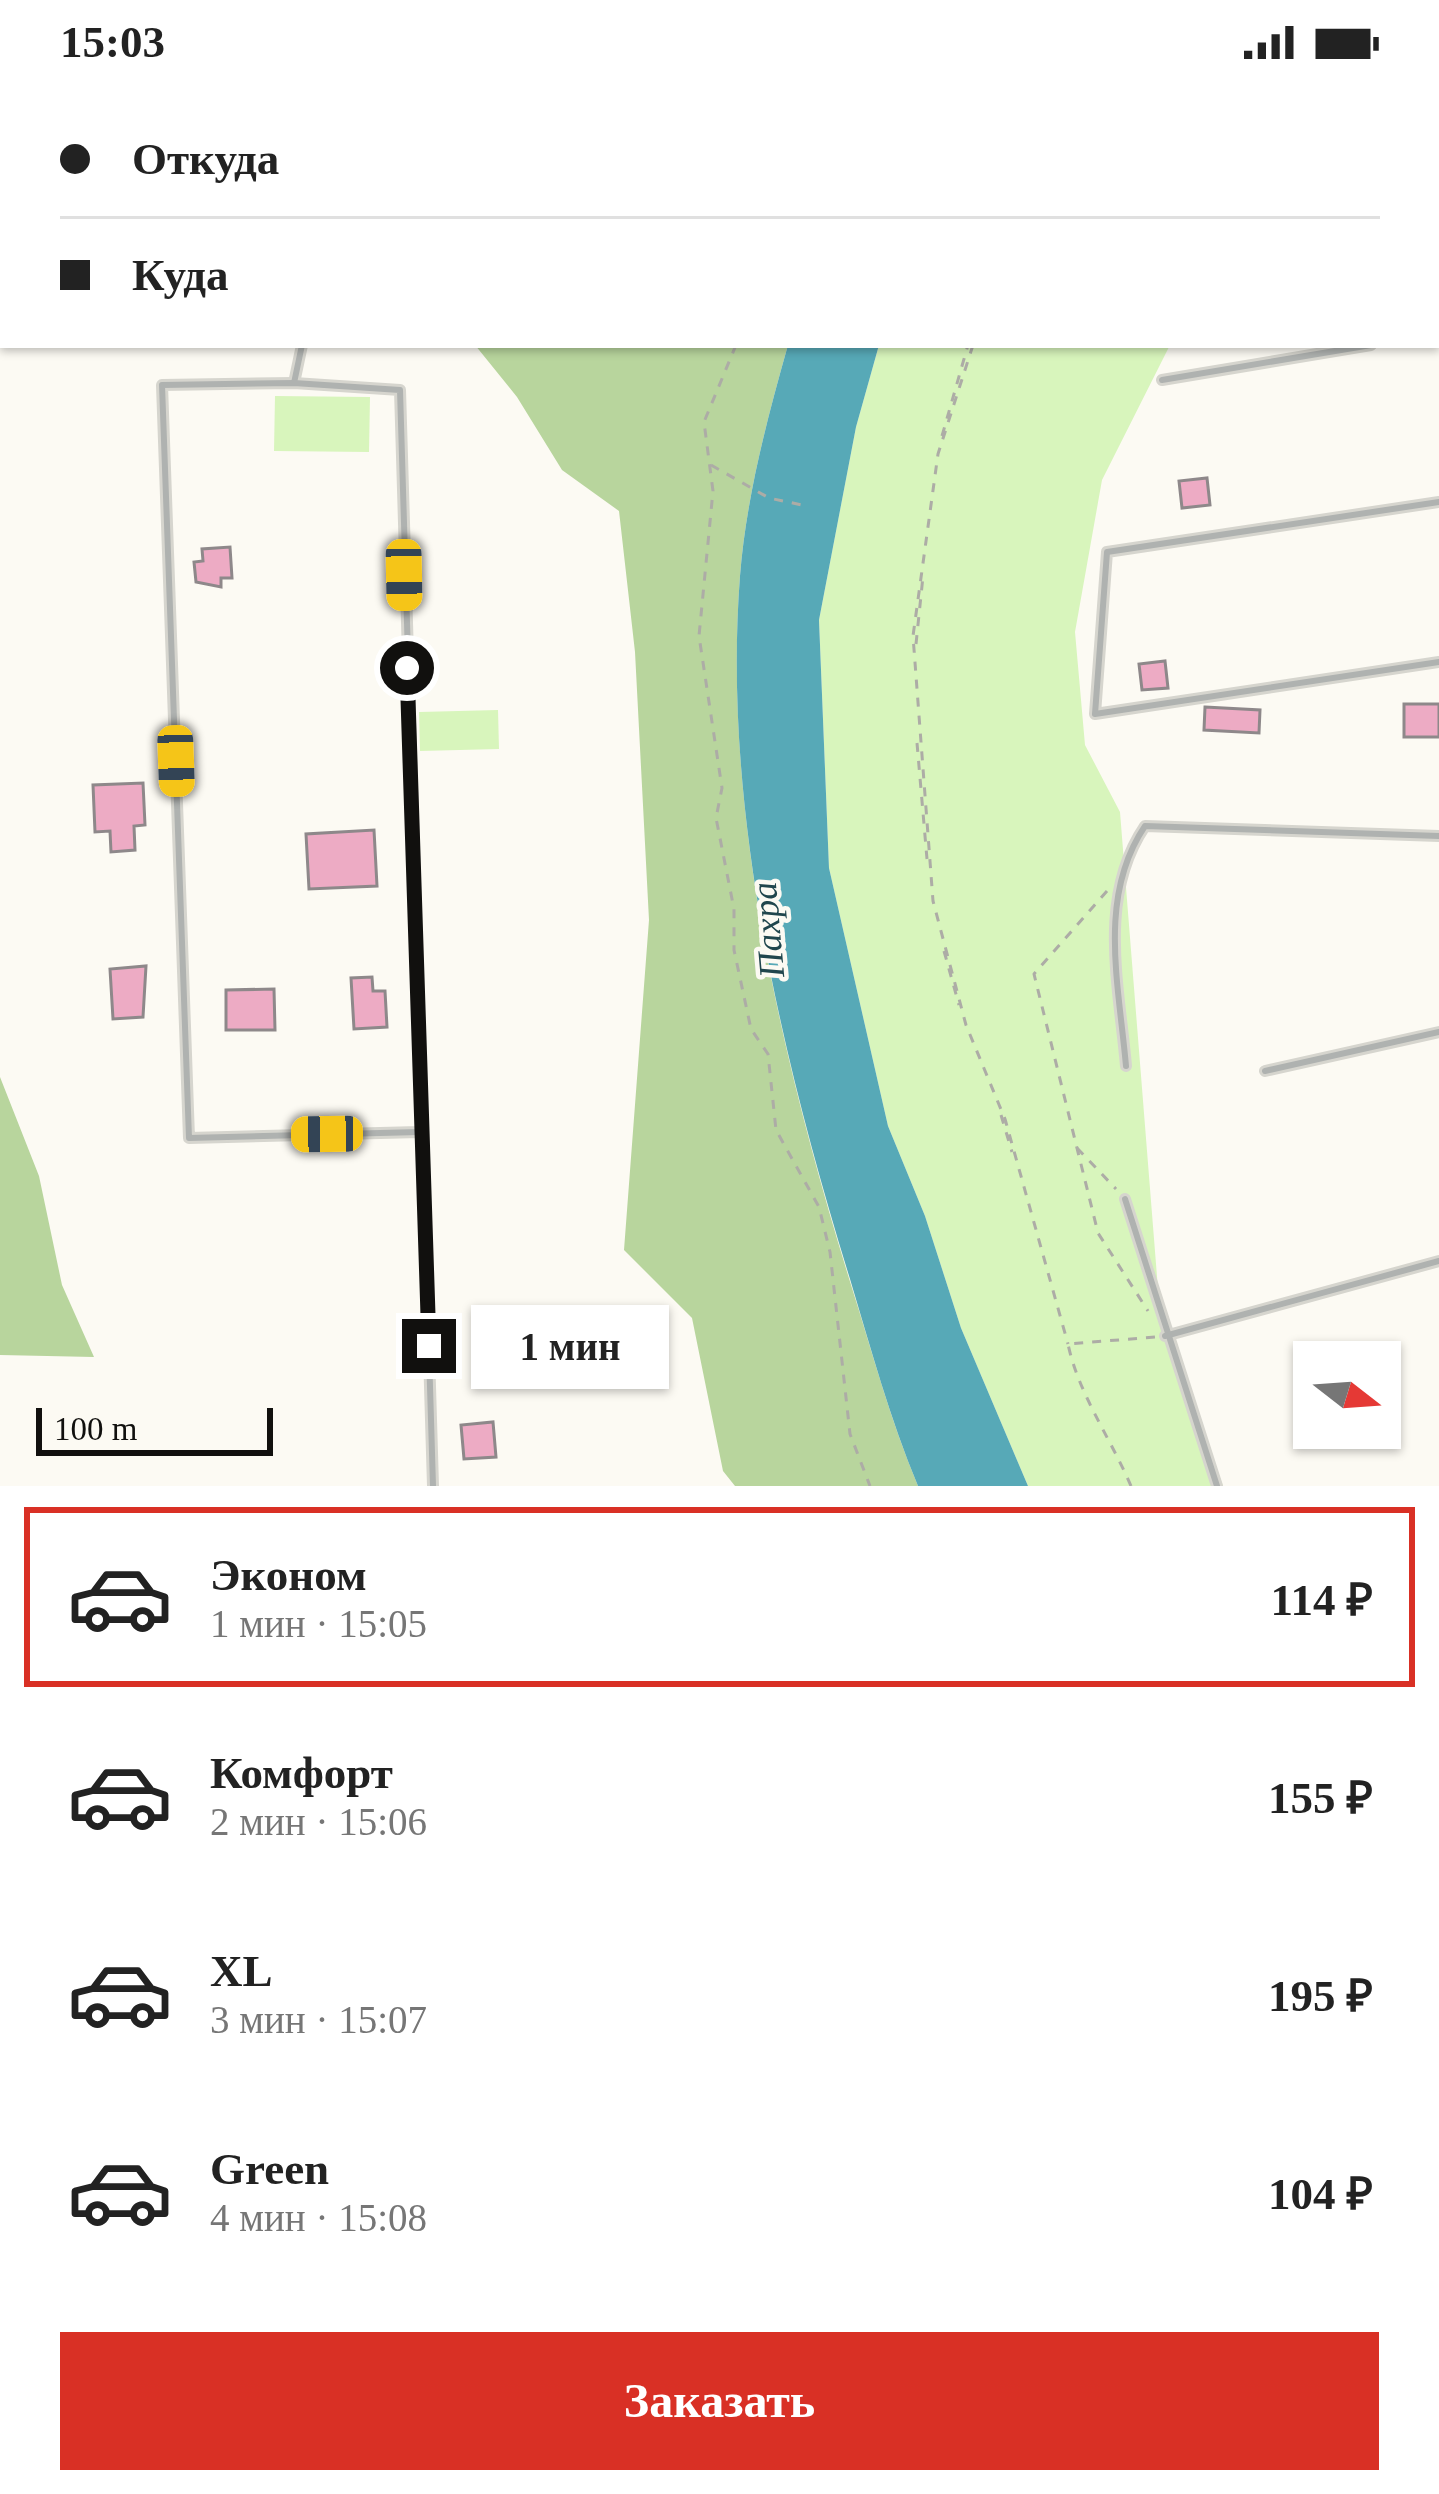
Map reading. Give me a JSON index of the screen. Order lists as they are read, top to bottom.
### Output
{
  "water": ["Пахра"],
  "scale_bar": "100 m",
  "north": "right",
  "page": {
    "status": "15:03",
    "banner": ["Откуда", "Куда"],
    "bubble": "1 мин",
    "scale": "100 m",
    "list": [
      {
        "name": "Эконом",
        "note": "1 мин · 15:05",
        "value": "114 ₽"
      },
      {
        "name": "Комфорт",
        "note": "2 мин · 15:06",
        "value": "155 ₽"
      },
      {
        "name": "XL",
        "note": "3 мин · 15:07",
        "value": "195 ₽"
      },
      {
        "name": "Green",
        "note": "4 мин · 15:08",
        "value": "104 ₽"
      }
    ],
    "buttons": "Заказать"
  }
}
